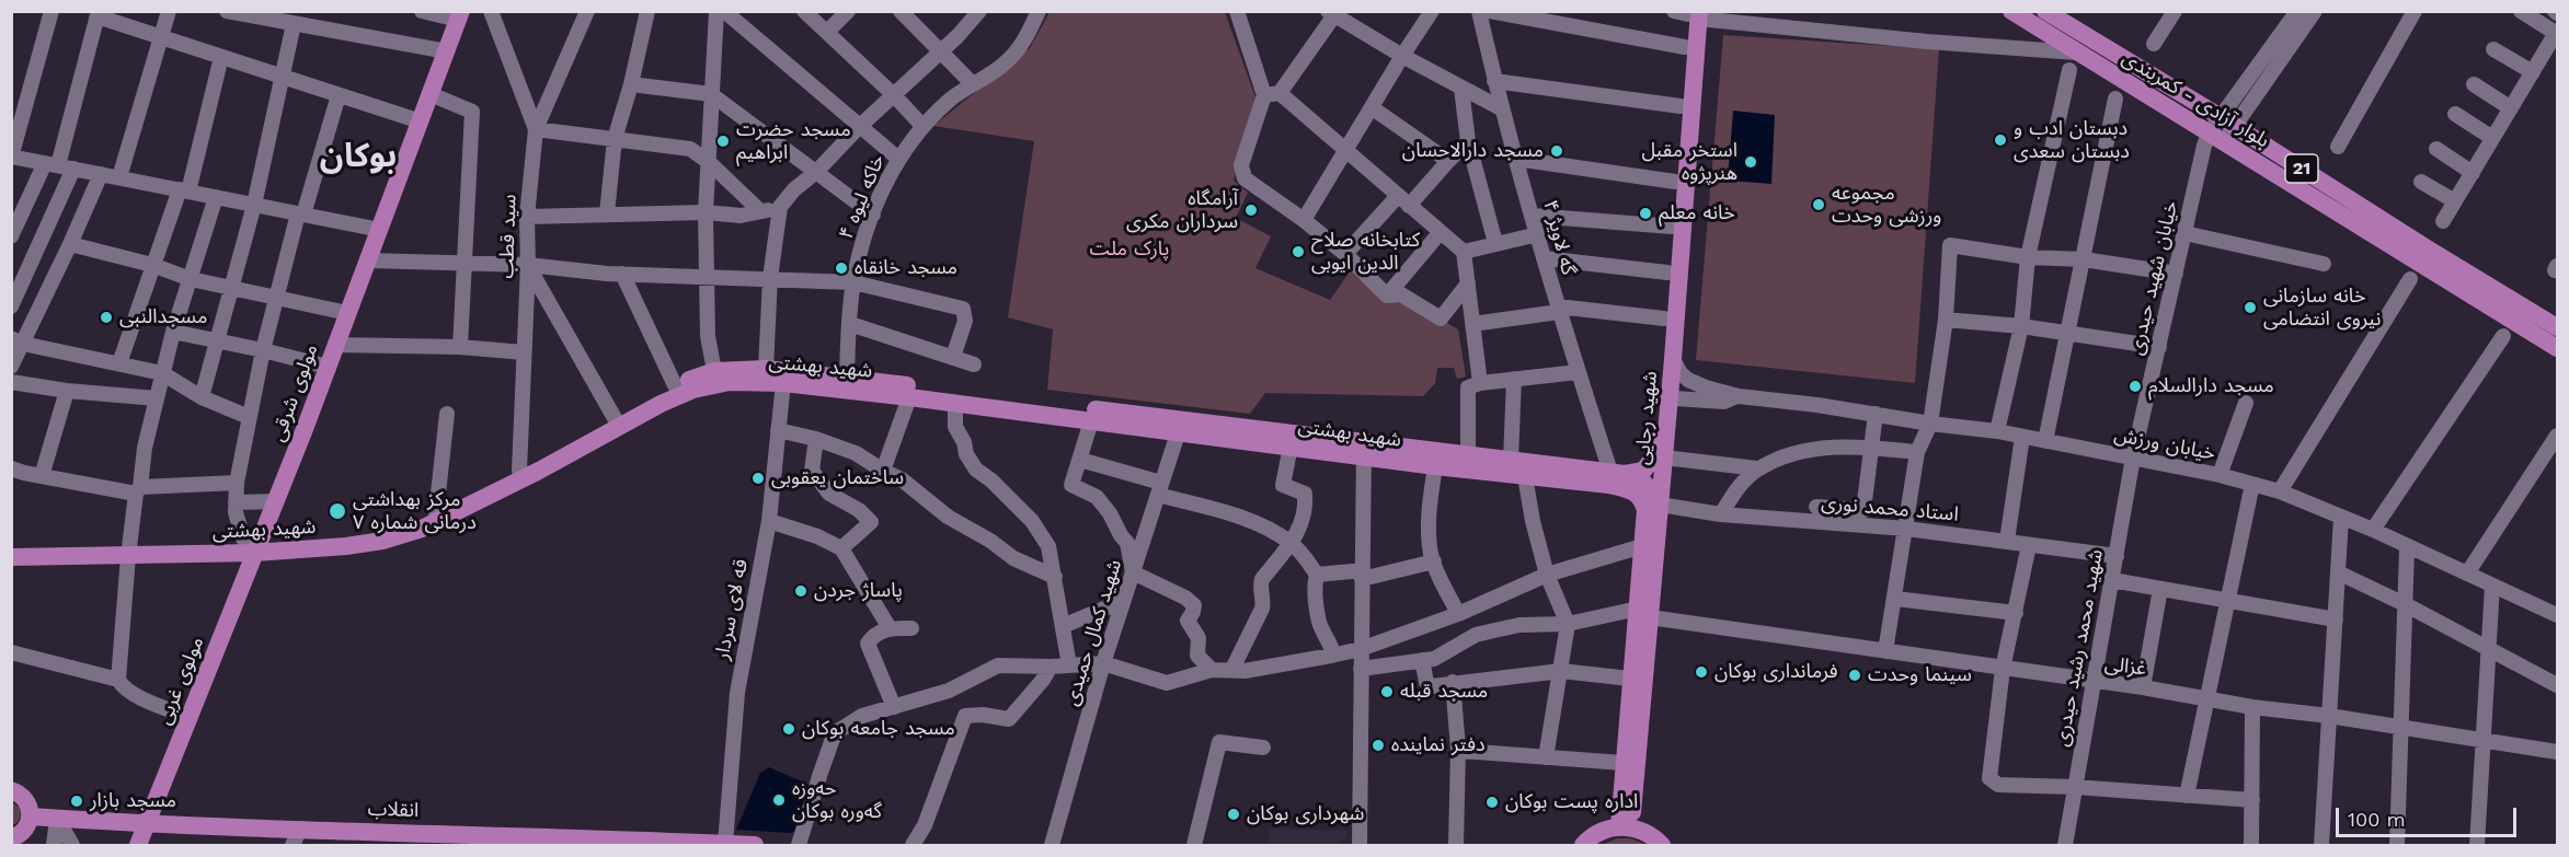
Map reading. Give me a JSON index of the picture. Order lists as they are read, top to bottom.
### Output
{
  "streets": {
    "main road": [
      "بلوار آزادی - کمربندی",
      "21",
      "شهید بهشتی",
      "مولوی شرقی",
      "شهید رجایی",
      "مولوی غربی",
      "انقلاب"
    ],
    "street": [
      "خاکه لیوه ۴",
      "سید قطب",
      "گه لاویژ ۴",
      "خیابان شهید حیدری",
      "خیابان ورزش",
      "استاد محمد نوری",
      "قه لای سردار",
      "شهید کمال حمیدی",
      "شهید محمد رشید حیدری",
      "غزالی"
    ]
  },
  "crossings": [
    ["بلوار آزادی - کمربندی", "خیابان شهید حیدری"],
    ["خاکه لیوه ۴", "شهید بهشتی"],
    ["سید قطب", "شهید بهشتی"],
    ["گه لاویژ ۴", "شهید بهشتی"],
    ["گه لاویژ ۴", "شهید رجایی"],
    ["خیابان شهید حیدری", "خیابان ورزش"],
    ["خیابان شهید حیدری", "شهید محمد رشید حیدری"],
    ["شهید بهشتی", "مولوی شرقی"],
    ["شهید بهشتی", "شهید رجایی"],
    ["شهید بهشتی", "استاد محمد نوری"],
    ["شهید بهشتی", "قه لای سردار"],
    ["شهید بهشتی", "شهید کمال حمیدی"],
    ["شهید بهشتی", "مولوی غربی"],
    ["مولوی شرقی", "مولوی غربی"],
    ["شهید رجایی", "خیابان ورزش"],
    ["شهید رجایی", "استاد محمد نوری"],
    ["شهید رجایی", "غزالی"],
    ["خیابان ورزش", "شهید محمد رشید حیدری"],
    ["استاد محمد نوری", "شهید محمد رشید حیدری"],
    ["قه لای سردار", "انقلاب"],
    ["شهید محمد رشید حیدری", "غزالی"],
    ["مولوی غربی", "انقلاب"]
  ],
  "districts": ["بوکان"],
  "parks": ["پارک ملت"],
  "places": [
    "دبستان ادب و دبستان سعدی",
    "مسجد حضرت ابراهیم",
    "مسجد دارالاحسان",
    "استخر مقبل هنرپژوه",
    "مجموعه ورزشی وحدت",
    "آرامگاه سرداران مکری",
    "خانه معلم",
    "کتابخانه صلاح الدین ایوبی",
    "مسجد خانقاه",
    "خانه سازمانی نیروی انتضامی",
    "مسجدالنبی",
    "مسجد دارالسلام",
    "ساختمان یعقوبی",
    "مرکز بهداشتی درمانی شماره ۷",
    "پاساژ جردن",
    "فرمانداری بوکان",
    "سینما وحدت",
    "مسجد قبله",
    "مسجد جامعه بوکان",
    "دفتر نماینده",
    "حه‌وزه گه‌وره بوکان",
    "مسجد بازار",
    "اداره پست بوکان",
    "شهرداری بوکان"
  ],
  "scale_bar": "100 m"
}
